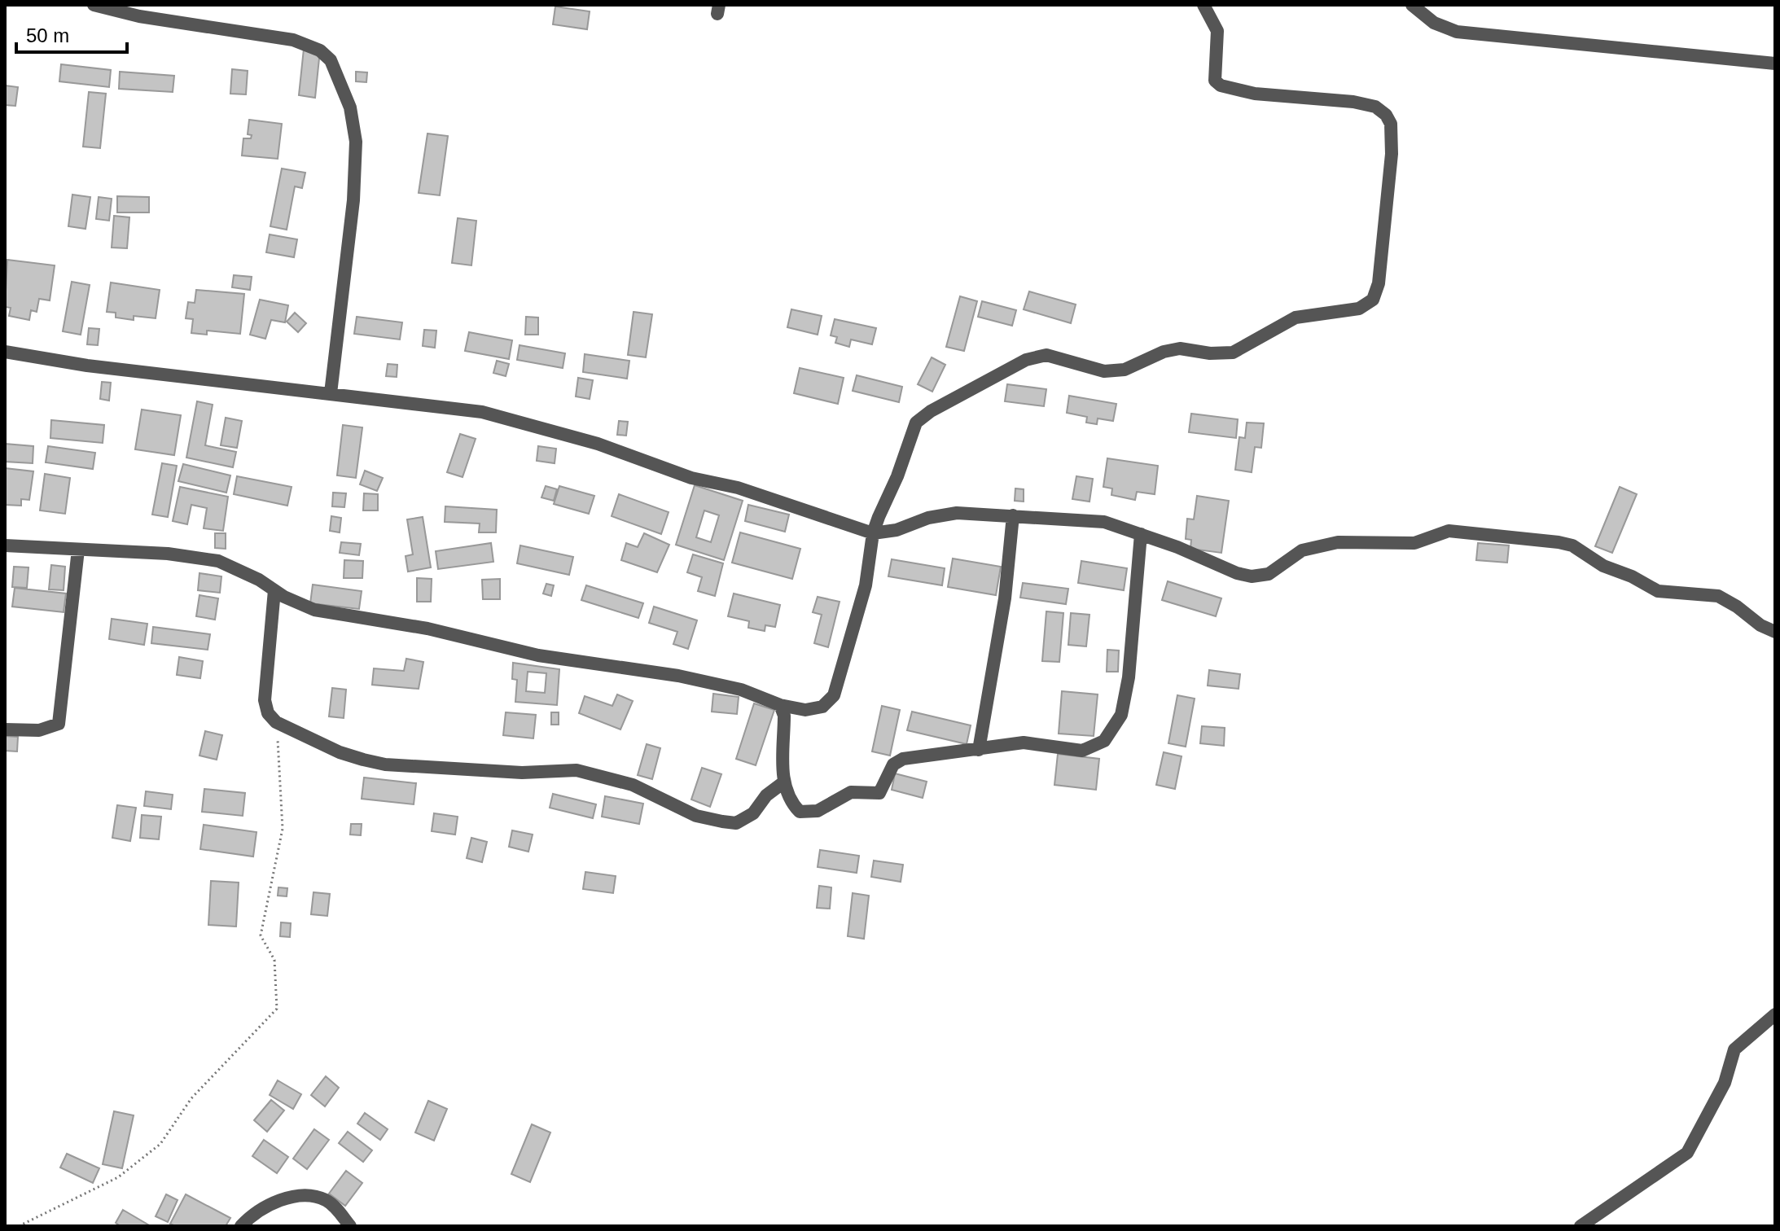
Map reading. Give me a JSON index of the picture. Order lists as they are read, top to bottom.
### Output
{
  "scale_bar": "50 m"
}
